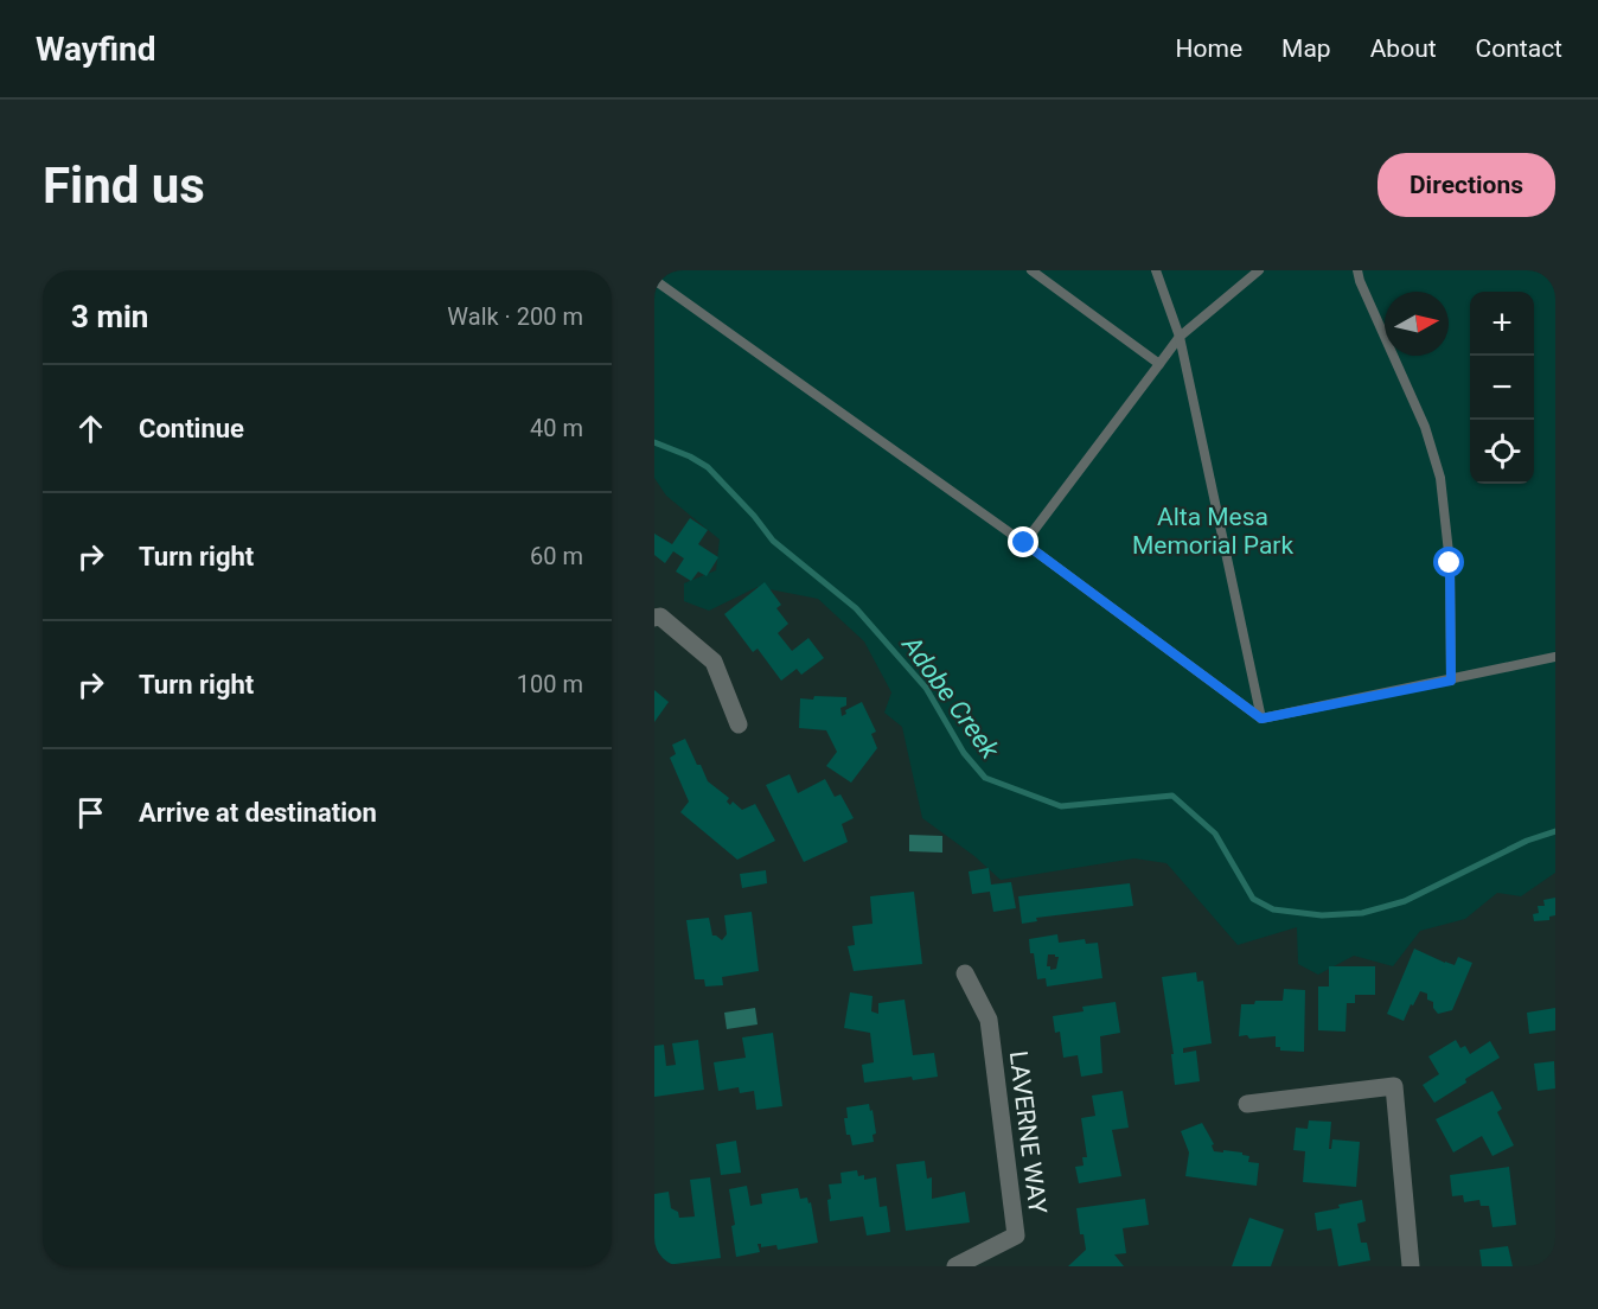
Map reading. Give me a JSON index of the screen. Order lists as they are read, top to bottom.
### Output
{
  "streets": {
    "street": ["LAVERNE WAY"]
  },
  "water": ["Adobe Creek"],
  "parks": ["Alta Mesa Memorial Park"],
  "north": "right",
  "page": {
    "header": "Wayfind",
    "nav": [
      "Home",
      "Map",
      "About",
      "Contact"
    ],
    "buttons": "Directions",
    "title": "Find us",
    "heading": ["3 min", "Walk · 200 m"],
    "map_buttons": ["+", "−"],
    "list": [
      ["Continue", "40 m"],
      ["Turn right", "60 m"],
      ["Turn right", "100 m"],
      "Arrive at destination"
    ]
  }
}
